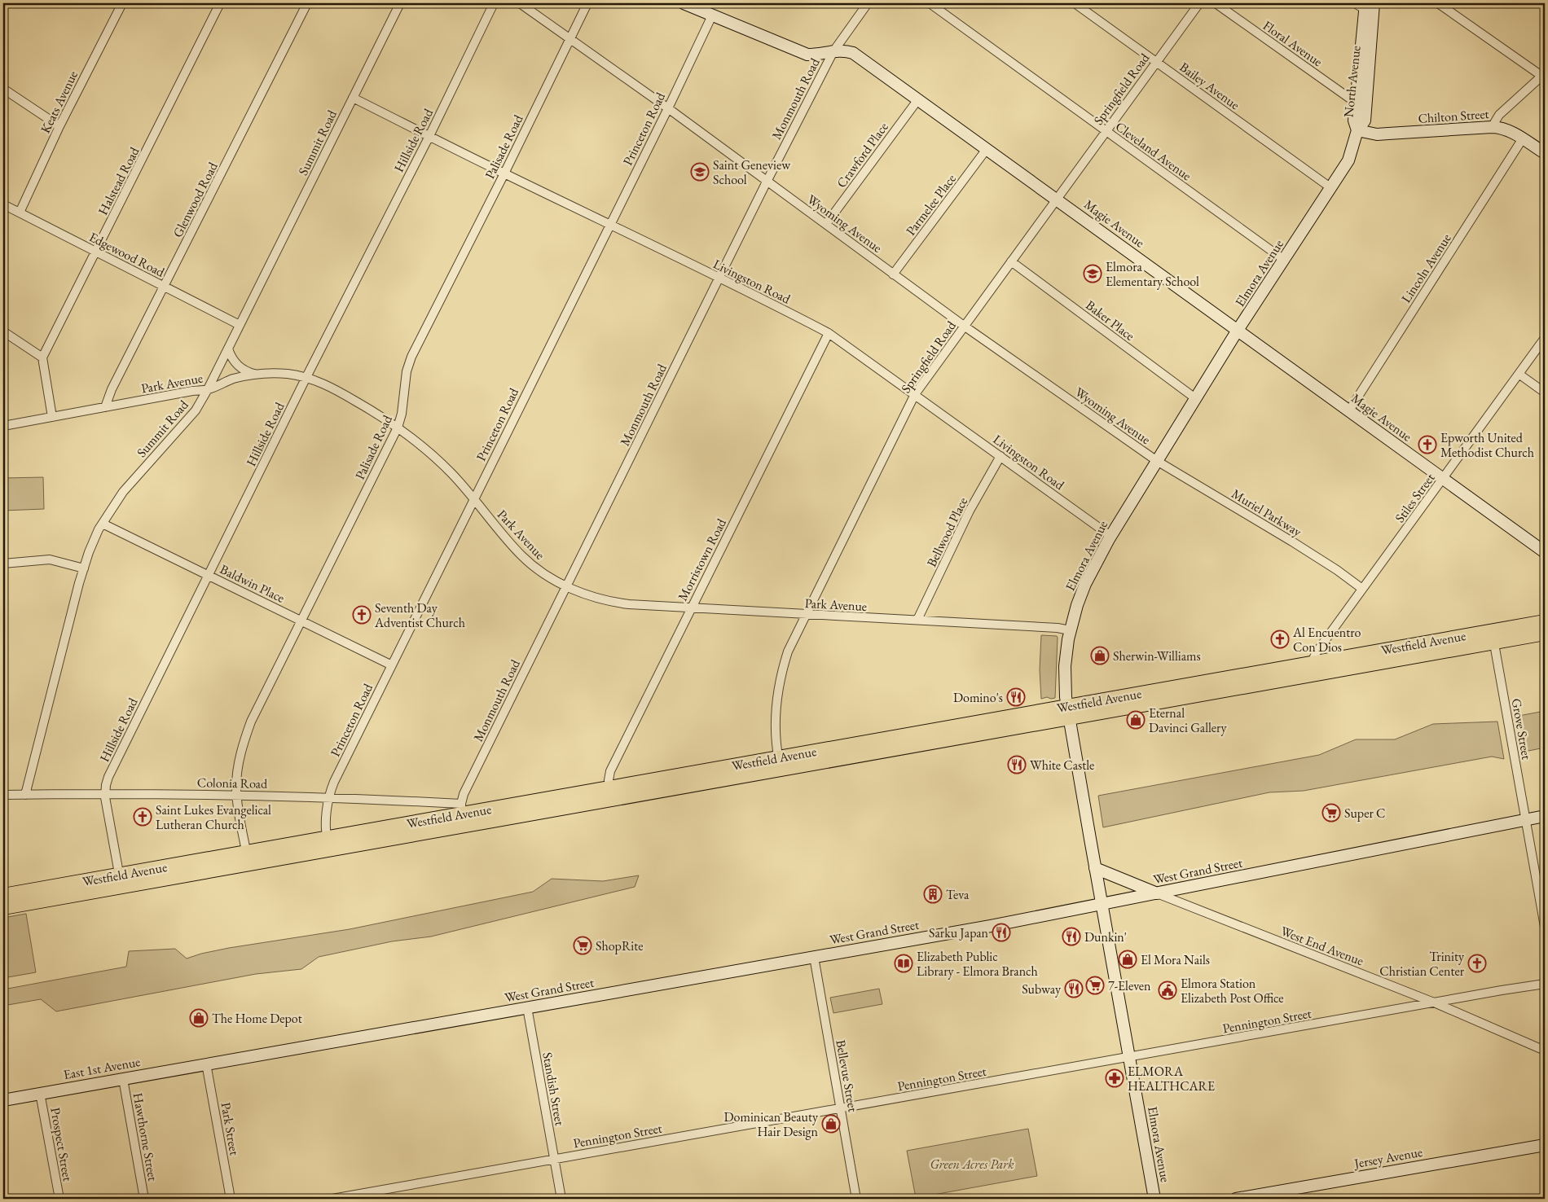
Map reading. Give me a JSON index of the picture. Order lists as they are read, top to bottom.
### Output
{
  "streets": {
    "main road": ["Westfield Avenue"],
    "street": [
      "Floral Avenue",
      "North Avenue",
      "Bailey Avenue",
      "Springfield Road",
      "Monmouth Road",
      "Keats Avenue",
      "Chilton Street",
      "Princeton Road",
      "Hillside Road",
      "Summit Road",
      "Palisade Road",
      "Cleveland Avenue",
      "Crawford Place",
      "Halstead Road",
      "Glenwood Road",
      "Parmelee Place",
      "Wyoming Avenue",
      "Magie Avenue",
      "Edgewood Road",
      "Lincoln Avenue",
      "Elmora Avenue",
      "Livingston Road",
      "Baker Place",
      "Park Avenue",
      "Stiles Street",
      "Muriel Parkway",
      "Bellwood Place",
      "Morristown Road",
      "Baldwin Place",
      "Grove Street",
      "Colonia Road",
      "West Grand Street",
      "West End Avenue",
      "Pennington Street",
      "East 1st Avenue",
      "Bellevue Street",
      "Standish Street",
      "Park Street",
      "Hawthorne Street",
      "Prospect Street",
      "Jersey Avenue"
    ]
  },
  "crossings": [
    ["Floral Avenue", "North Avenue"],
    ["North Avenue", "Chilton Street"],
    ["North Avenue", "Elmora Avenue"],
    ["Bailey Avenue", "Springfield Road"],
    ["Bailey Avenue", "Elmora Avenue"],
    ["Springfield Road", "Cleveland Avenue"],
    ["Springfield Road", "Wyoming Avenue"],
    ["Springfield Road", "Magie Avenue"],
    ["Springfield Road", "Livingston Road"],
    ["Springfield Road", "Baker Place"],
    ["Springfield Road", "Park Avenue"],
    ["Springfield Road", "Westfield Avenue"],
    ["Monmouth Road", "Wyoming Avenue"],
    ["Monmouth Road", "Magie Avenue"],
    ["Monmouth Road", "Livingston Road"],
    ["Monmouth Road", "Park Avenue"],
    ["Monmouth Road", "Westfield Avenue"],
    ["Monmouth Road", "Colonia Road"],
    ["Keats Avenue", "Edgewood Road"],
    ["Chilton Street", "Lincoln Avenue"],
    ["Chilton Street", "Elmora Avenue"],
    ["Princeton Road", "Wyoming Avenue"],
    ["Princeton Road", "Magie Avenue"],
    ["Princeton Road", "Livingston Road"],
    ["Princeton Road", "Park Avenue"],
    ["Princeton Road", "Baldwin Place"],
    ["Princeton Road", "Westfield Avenue"],
    ["Princeton Road", "Colonia Road"],
    ["Hillside Road", "Livingston Road"],
    ["Hillside Road", "Park Avenue"],
    ["Hillside Road", "Baldwin Place"],
    ["Hillside Road", "Westfield Avenue"],
    ["Hillside Road", "Colonia Road"],
    ["Summit Road", "Edgewood Road"],
    ["Summit Road", "Livingston Road"],
    ["Summit Road", "Park Avenue"],
    ["Summit Road", "Baldwin Place"],
    ["Summit Road", "Colonia Road"],
    ["Palisade Road", "Wyoming Avenue"],
    ["Palisade Road", "Livingston Road"],
    ["Palisade Road", "Park Avenue"],
    ["Palisade Road", "Baldwin Place"],
    ["Palisade Road", "Westfield Avenue"],
    ["Palisade Road", "Colonia Road"],
    ["Cleveland Avenue", "Elmora Avenue"],
    ["Crawford Place", "Wyoming Avenue"],
    ["Crawford Place", "Magie Avenue"],
    ["Halstead Road", "Edgewood Road"],
    ["Glenwood Road", "Edgewood Road"],
    ["Glenwood Road", "Park Avenue"],
    ["Parmelee Place", "Wyoming Avenue"],
    ["Parmelee Place", "Magie Avenue"],
    ["Wyoming Avenue", "Elmora Avenue"],
    ["Wyoming Avenue", "Muriel Parkway"],
    ["Magie Avenue", "Lincoln Avenue"],
    ["Magie Avenue", "Elmora Avenue"],
    ["Magie Avenue", "Stiles Street"],
    ["Elmora Avenue", "Livingston Road"],
    ["Elmora Avenue", "Baker Place"],
    ["Elmora Avenue", "Park Avenue"],
    ["Elmora Avenue", "Muriel Parkway"],
    ["Elmora Avenue", "Westfield Avenue"],
    ["Elmora Avenue", "West Grand Street"],
    ["Elmora Avenue", "Pennington Street"],
    ["Livingston Road", "Bellwood Place"],
    ["Livingston Road", "Morristown Road"],
    ["Park Avenue", "Bellwood Place"],
    ["Park Avenue", "Morristown Road"],
    ["Stiles Street", "Muriel Parkway"],
    ["Stiles Street", "Westfield Avenue"],
    ["Morristown Road", "Westfield Avenue"],
    ["Westfield Avenue", "Grove Street"],
    ["Westfield Avenue", "Colonia Road"],
    ["Grove Street", "West Grand Street"],
    ["West Grand Street", "West End Avenue"],
    ["West Grand Street", "East 1st Avenue"],
    ["West Grand Street", "Bellevue Street"],
    ["West Grand Street", "Standish Street"],
    ["West Grand Street", "Park Street"],
    ["West End Avenue", "Pennington Street"],
    ["Pennington Street", "Bellevue Street"],
    ["Pennington Street", "Standish Street"],
    ["East 1st Avenue", "Park Street"],
    ["East 1st Avenue", "Hawthorne Street"],
    ["East 1st Avenue", "Prospect Street"]
  ],
  "parks": ["Green Acres Park"],
  "places": {
    "school or university": ["Saint Geneview School", "Elmora Elementary School"],
    "church": [
      "Epworth United Methodist Church",
      "Seventh Day Adventist Church",
      "Al Encuentro Con Dios",
      "Saint Lukes Evangelical Lutheran Church",
      "Trinity Christian Center"
    ],
    "shop": [
      "Sherwin-Williams",
      "Eternal Davinci Gallery",
      "El Mora Nails",
      "The Home Depot",
      "Dominican Beauty Hair Design"
    ],
    "restaurant": [
      "Domino's",
      "White Castle",
      "Sarku Japan",
      "Dunkin'",
      "Subway"
    ],
    "supermarket": ["Super C", "ShopRite", "7-Eleven"],
    "building": ["Teva"],
    "library": ["Elizabeth Public Library - Elmora Branch"],
    "public building": ["Elmora Station Elizabeth Post Office"],
    "pharmacy": ["ELMORA HEALTHCARE"]
  }
}
